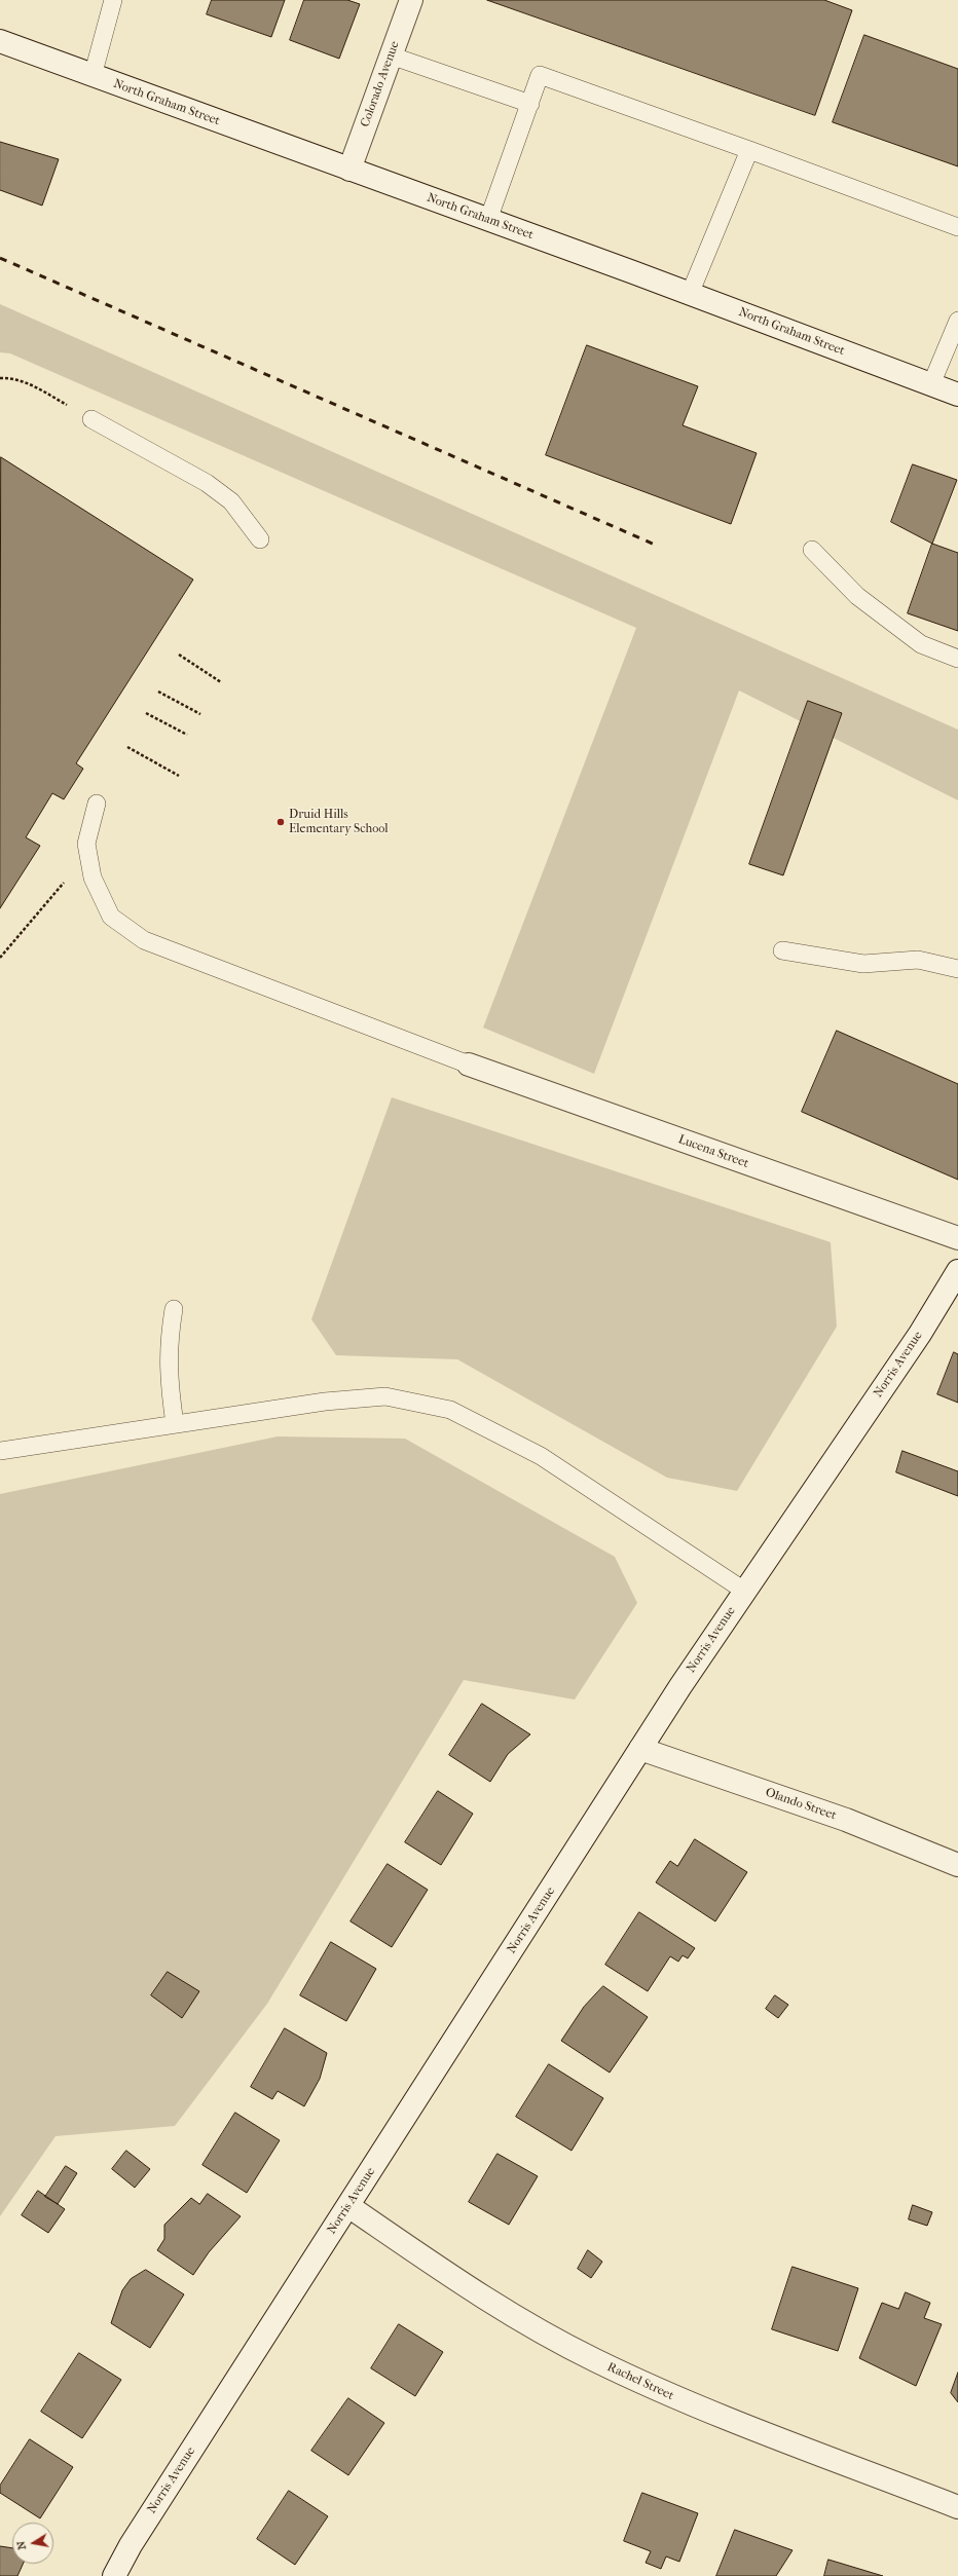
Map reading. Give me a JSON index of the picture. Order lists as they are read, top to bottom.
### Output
{
  "streets": {
    "street": [
      "Colorado Avenue",
      "North Graham Street",
      "Lucena Street",
      "Norris Avenue",
      "Olando Street",
      "Rachel Street"
    ]
  },
  "crossings": [
    ["Colorado Avenue", "North Graham Street"],
    ["Norris Avenue", "Olando Street"],
    ["Norris Avenue", "Rachel Street"]
  ],
  "places": ["Druid Hills Elementary School"],
  "north": "left"
}
